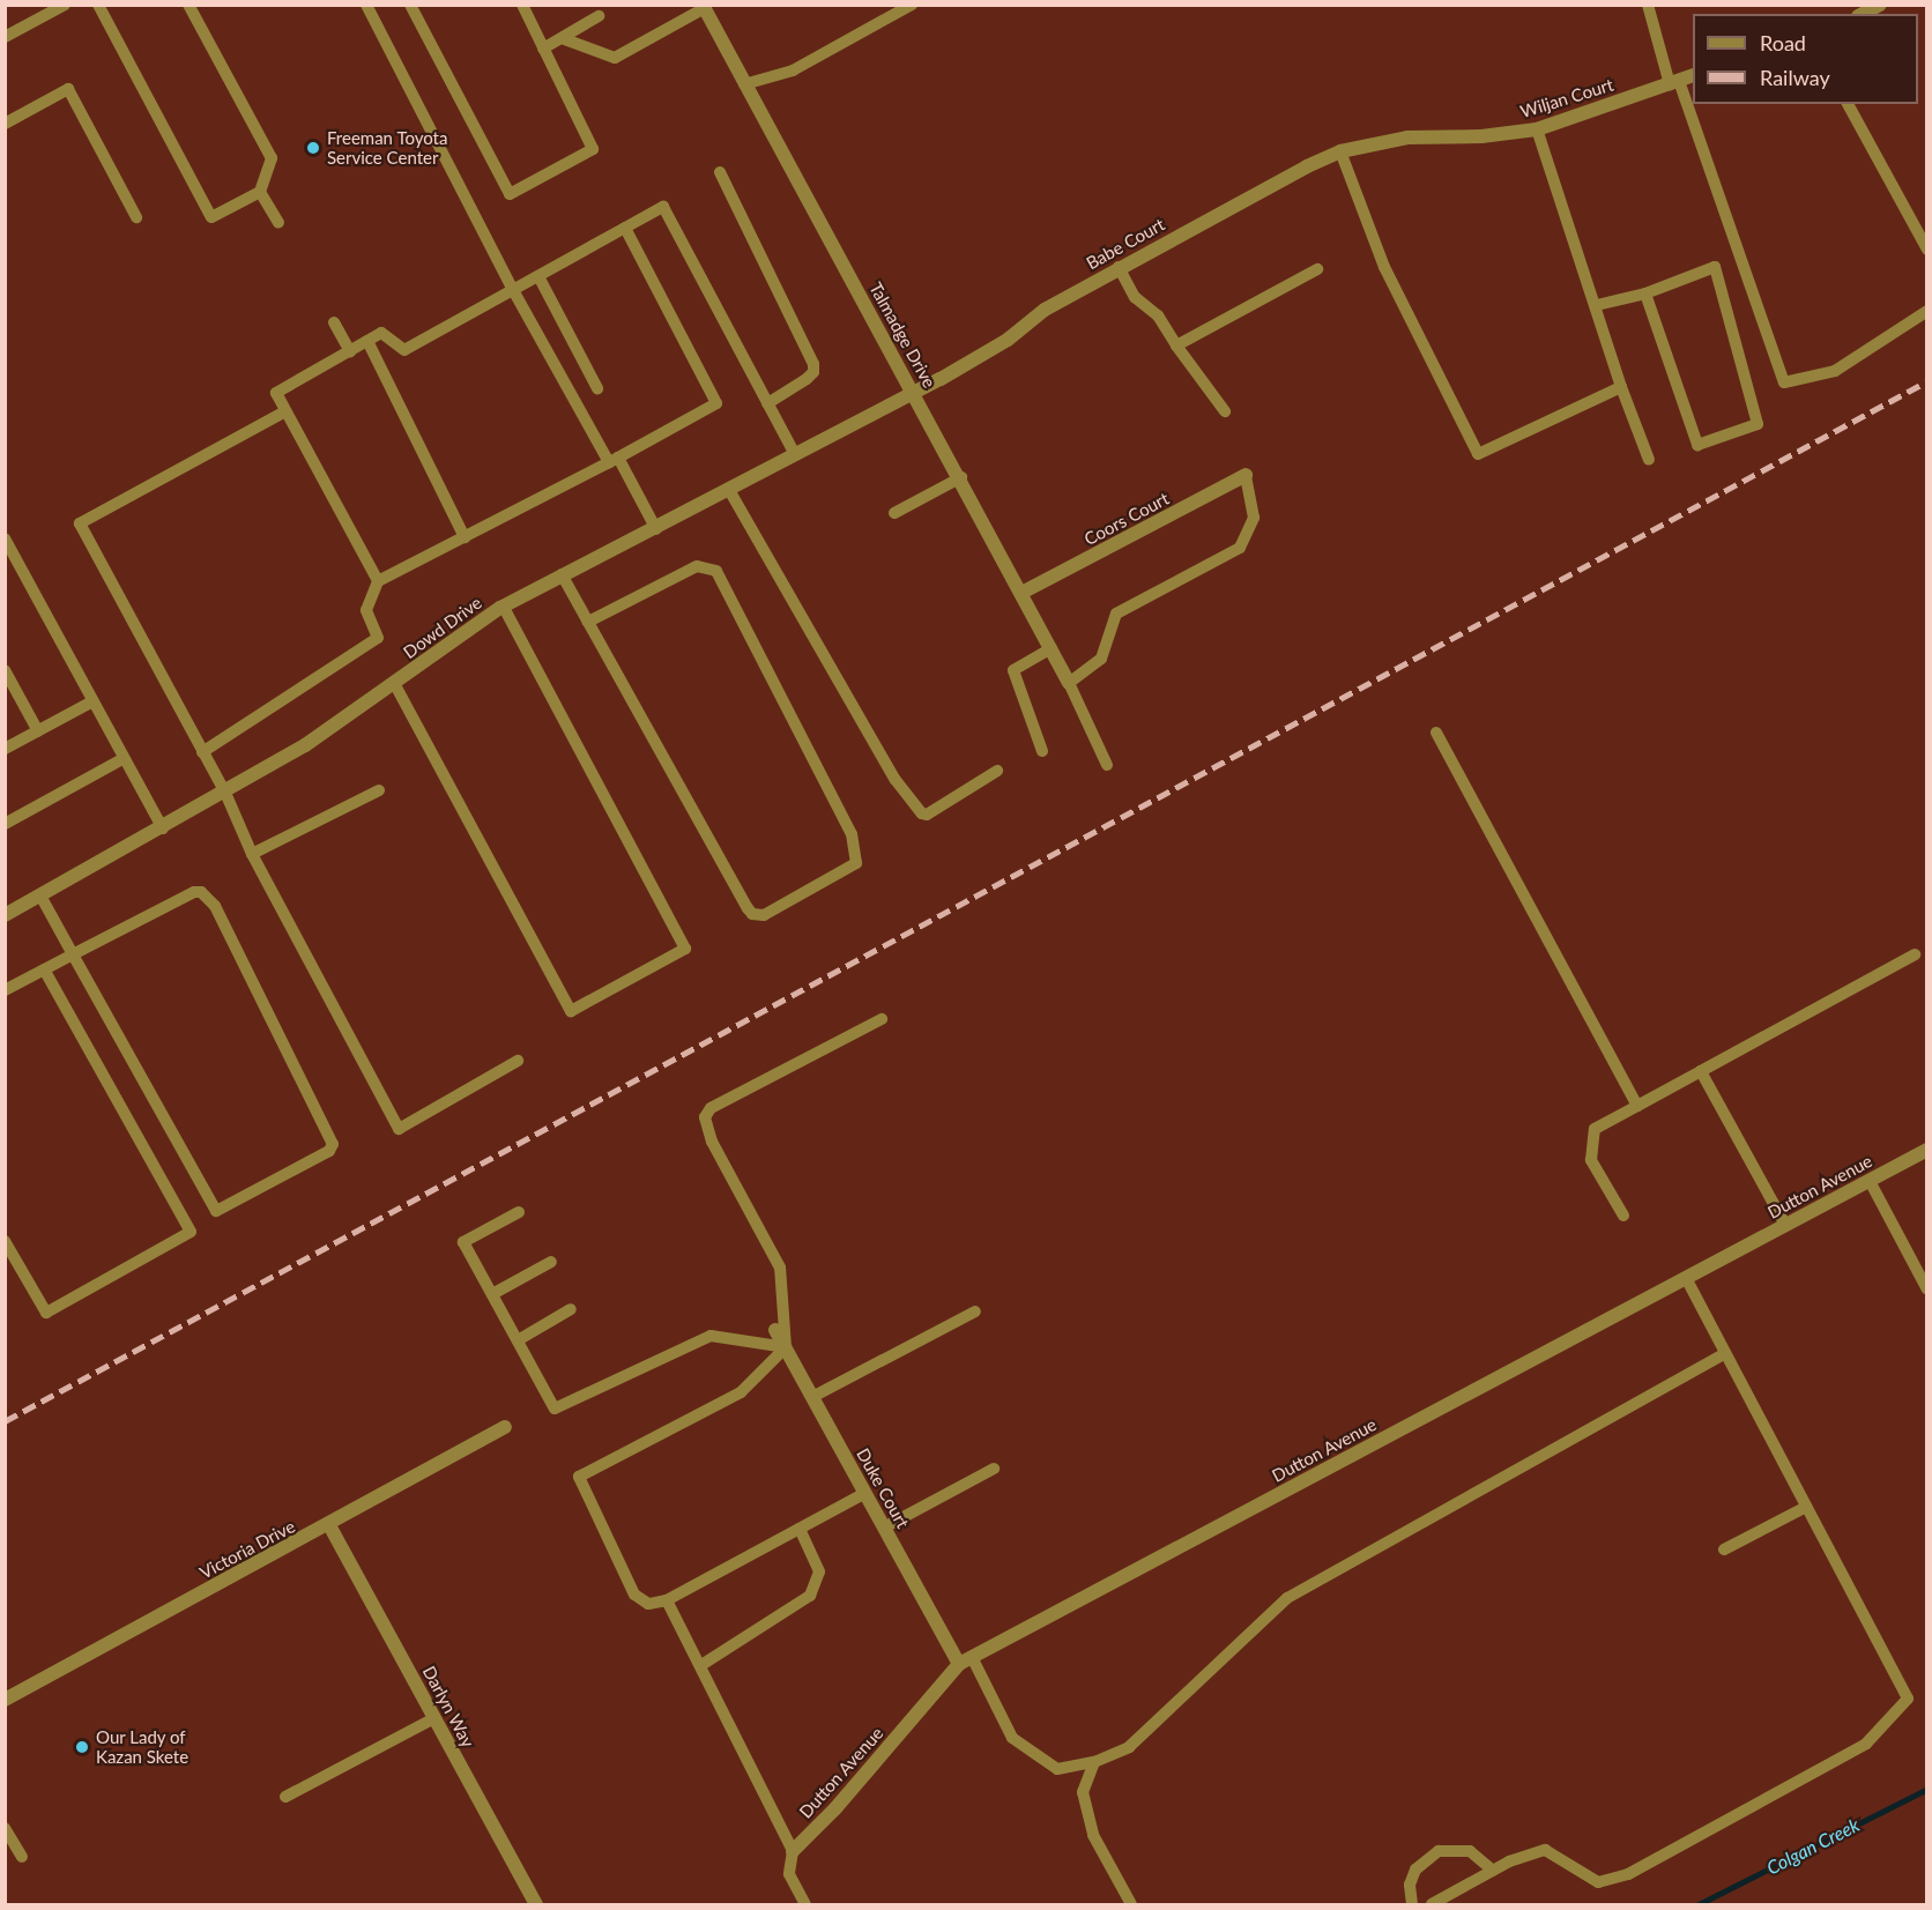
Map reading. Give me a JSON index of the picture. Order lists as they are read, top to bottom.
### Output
{
  "streets": {
    "street": [
      "Wiljan Court",
      "Babe Court",
      "Talmadge Drive",
      "Coors Court",
      "Dowd Drive",
      "Dutton Avenue",
      "Duke Court",
      "Victoria Drive",
      "Darlyn Way"
    ]
  },
  "crossings": [
    ["Wiljan Court", "Babe Court"],
    ["Babe Court", "Talmadge Drive"],
    ["Babe Court", "Dowd Drive"],
    ["Talmadge Drive", "Coors Court"],
    ["Talmadge Drive", "Dowd Drive"],
    ["Dutton Avenue", "Duke Court"],
    ["Victoria Drive", "Darlyn Way"]
  ],
  "water": ["Colgan Creek"],
  "places": ["Freeman Toyota Service Center", "Our Lady of Kazan Skete"],
  "legend": ["Road", "Railway"]
}
